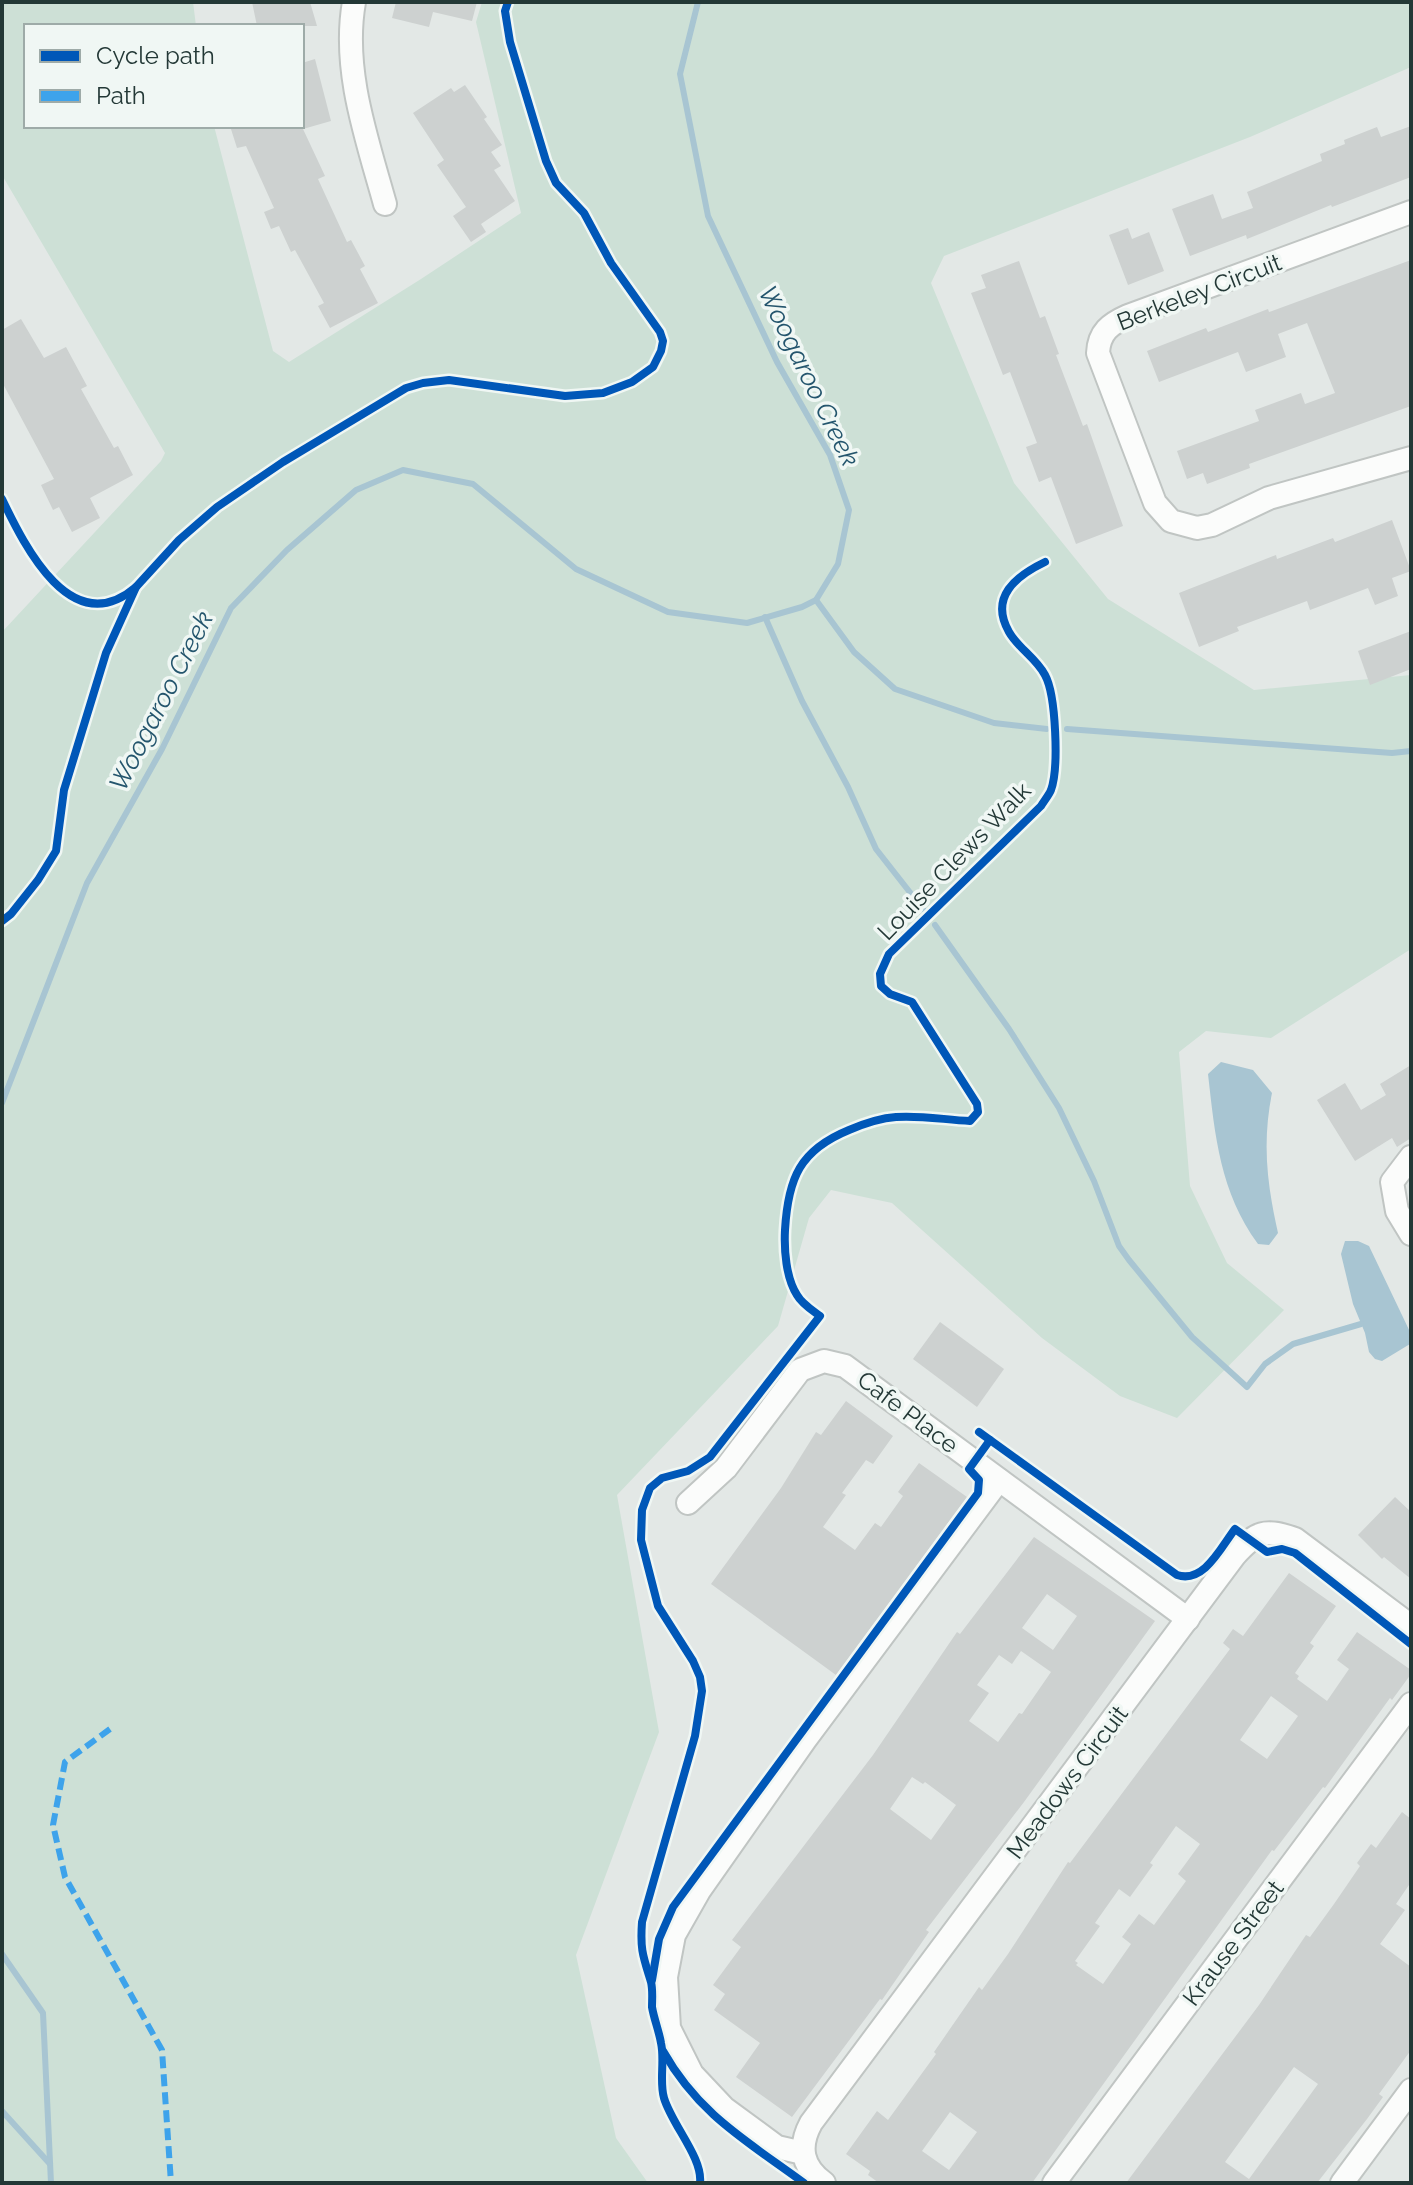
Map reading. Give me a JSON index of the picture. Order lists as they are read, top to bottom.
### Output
{
  "streets": {
    "street": [
      "Berkeley Circuit",
      "Cafe Place",
      "Meadows Circuit",
      "Krause Street"
    ],
    "cycle path": ["Louise Clews Walk"]
  },
  "crossings": [
    ["Cafe Place", "Meadows Circuit"]
  ],
  "water": ["Woogaroo Creek"],
  "legend": ["Cycle path", "Path"]
}
